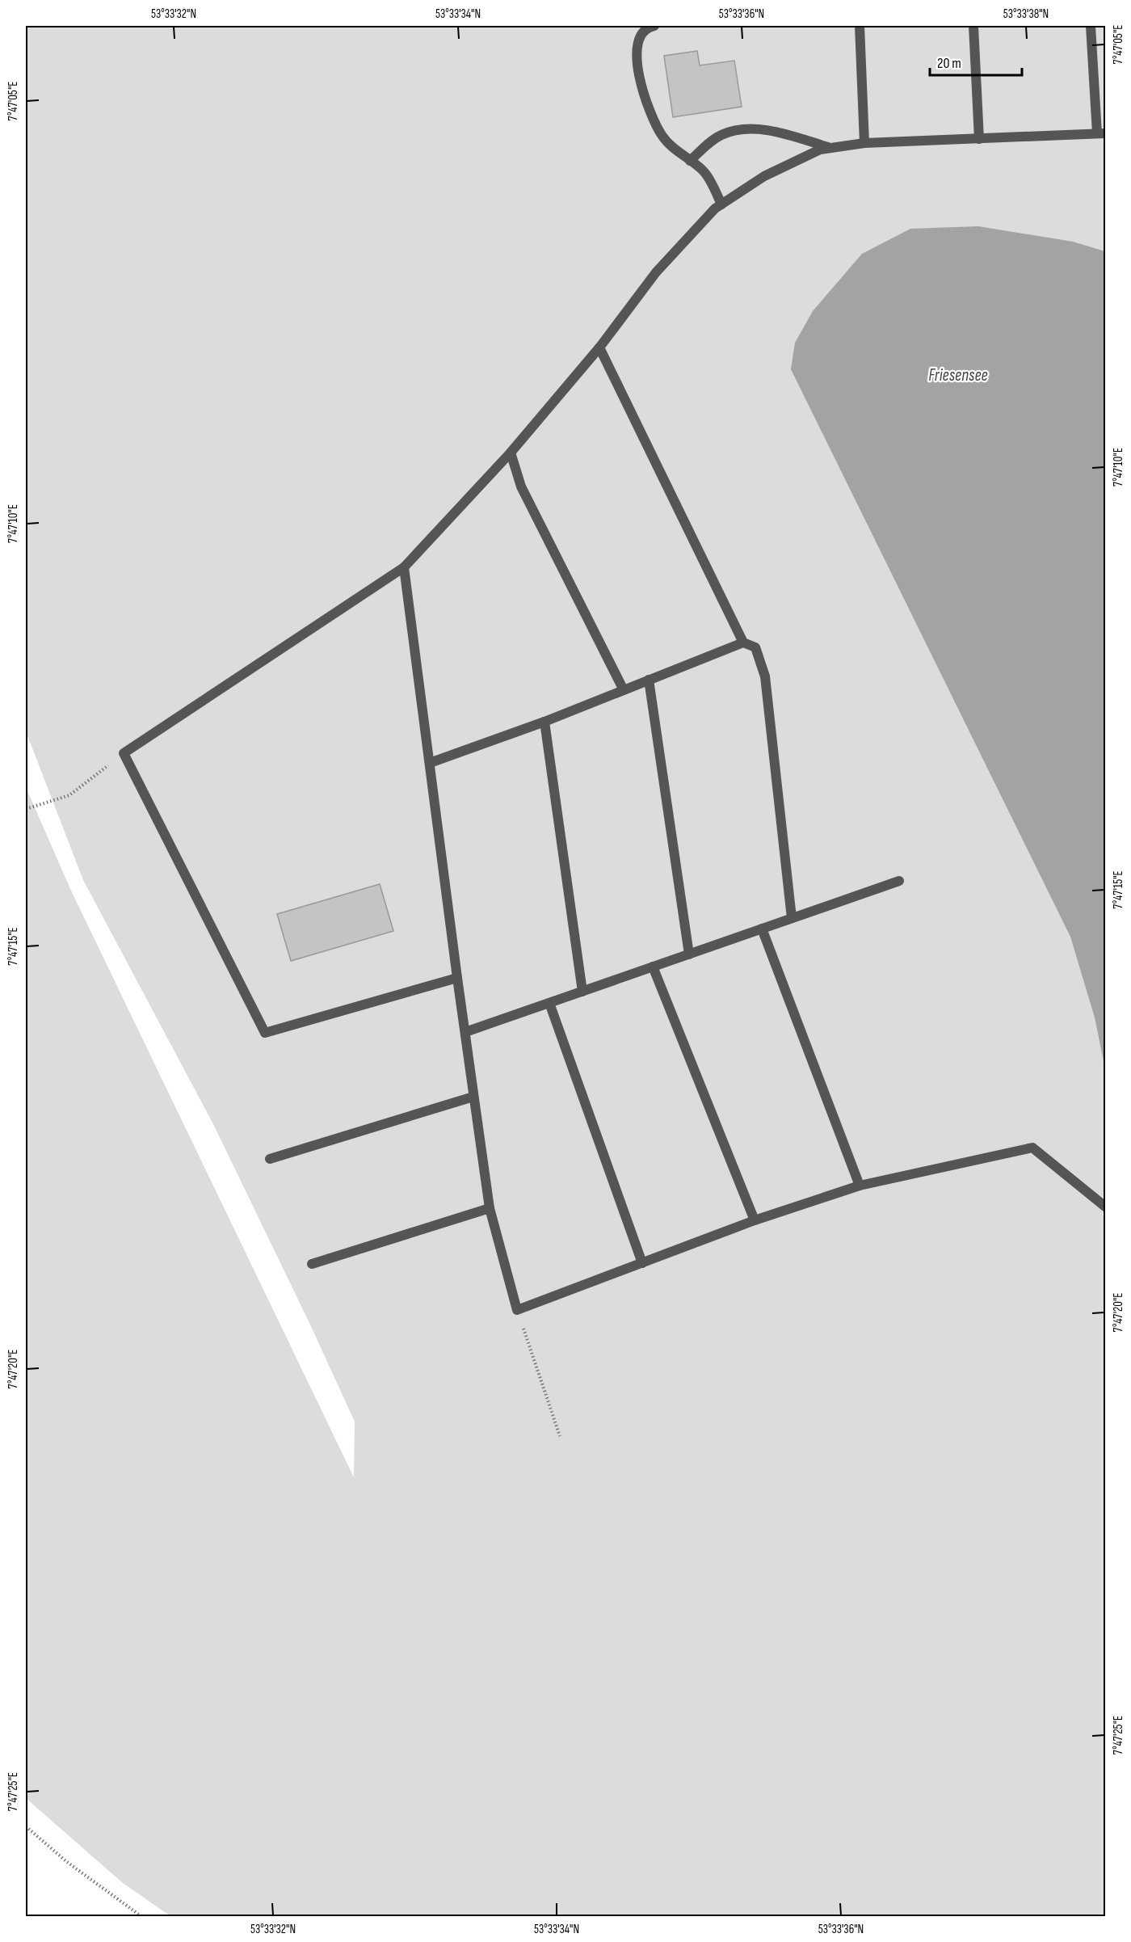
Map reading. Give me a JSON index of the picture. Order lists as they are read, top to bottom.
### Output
{
  "water": ["Friesensee"],
  "scale_bar": "20 m",
  "coordinates": [
    "53°33'32\"N",
    "53°33'34\"N",
    "53°33'36\"N",
    "53°33'38\"N",
    "7°47'05\"E",
    "7°47'10\"E",
    "7°47'15\"E",
    "7°47'20\"E",
    "7°47'25\"E"
  ]
}
